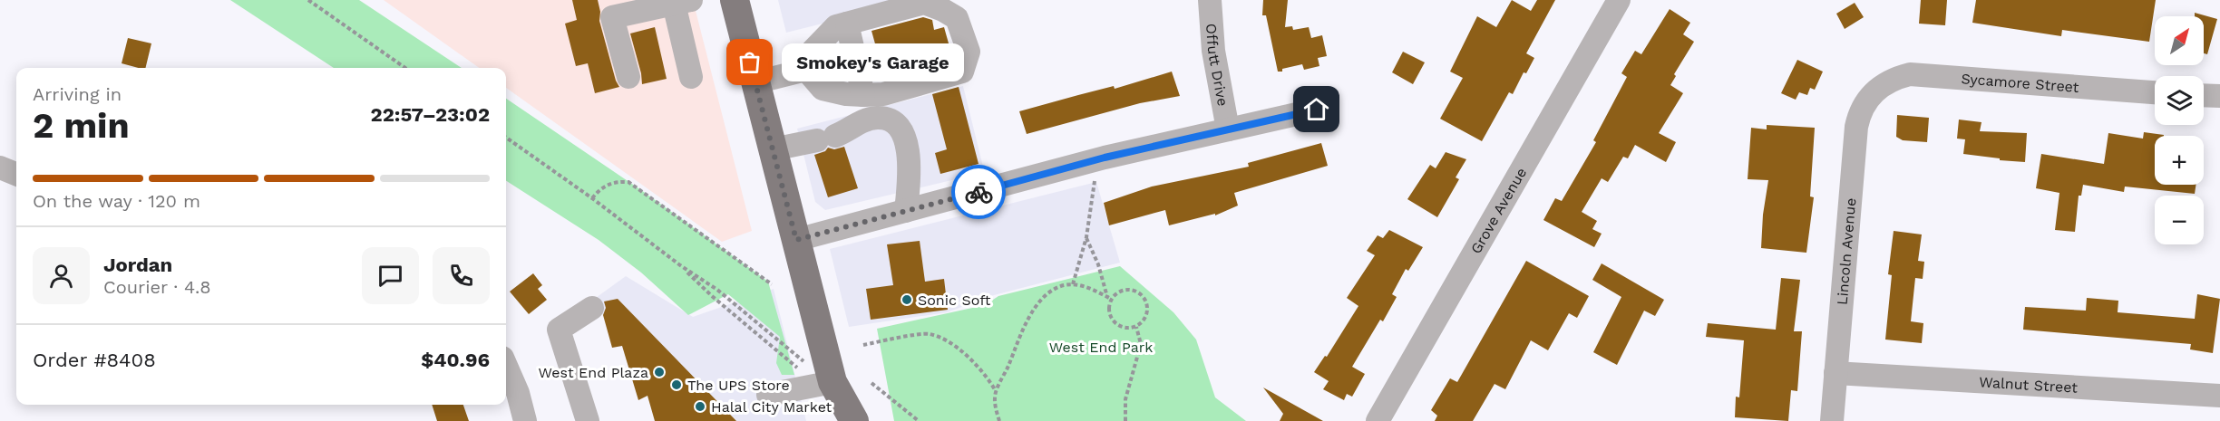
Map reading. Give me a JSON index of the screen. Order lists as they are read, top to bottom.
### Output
{
  "streets": {
    "street": [
      "Offutt Drive",
      "Sycamore Street",
      "Grove Avenue",
      "Lincoln Avenue",
      "Walnut Street"
    ]
  },
  "crossings": [
    ["Sycamore Street", "Lincoln Avenue"],
    ["Lincoln Avenue", "Walnut Street"]
  ],
  "parks": ["West End Park"],
  "places": [
    "Smokey's Garage",
    "Sonic Soft",
    "West End Plaza",
    "The UPS Store",
    "Halal City Market"
  ],
  "north": "top right",
  "page": {
    "map_buttons": ["+", "−"],
    "bubble": "Smokey's Garage",
    "heading": ["2 min", "Arriving in", "22:57–23:02"],
    "panel": [
      "Jordan",
      "Courier · 4.8",
      "Order #8408",
      "$40.96"
    ],
    "bar": "On the way · 120 m"
  }
}
